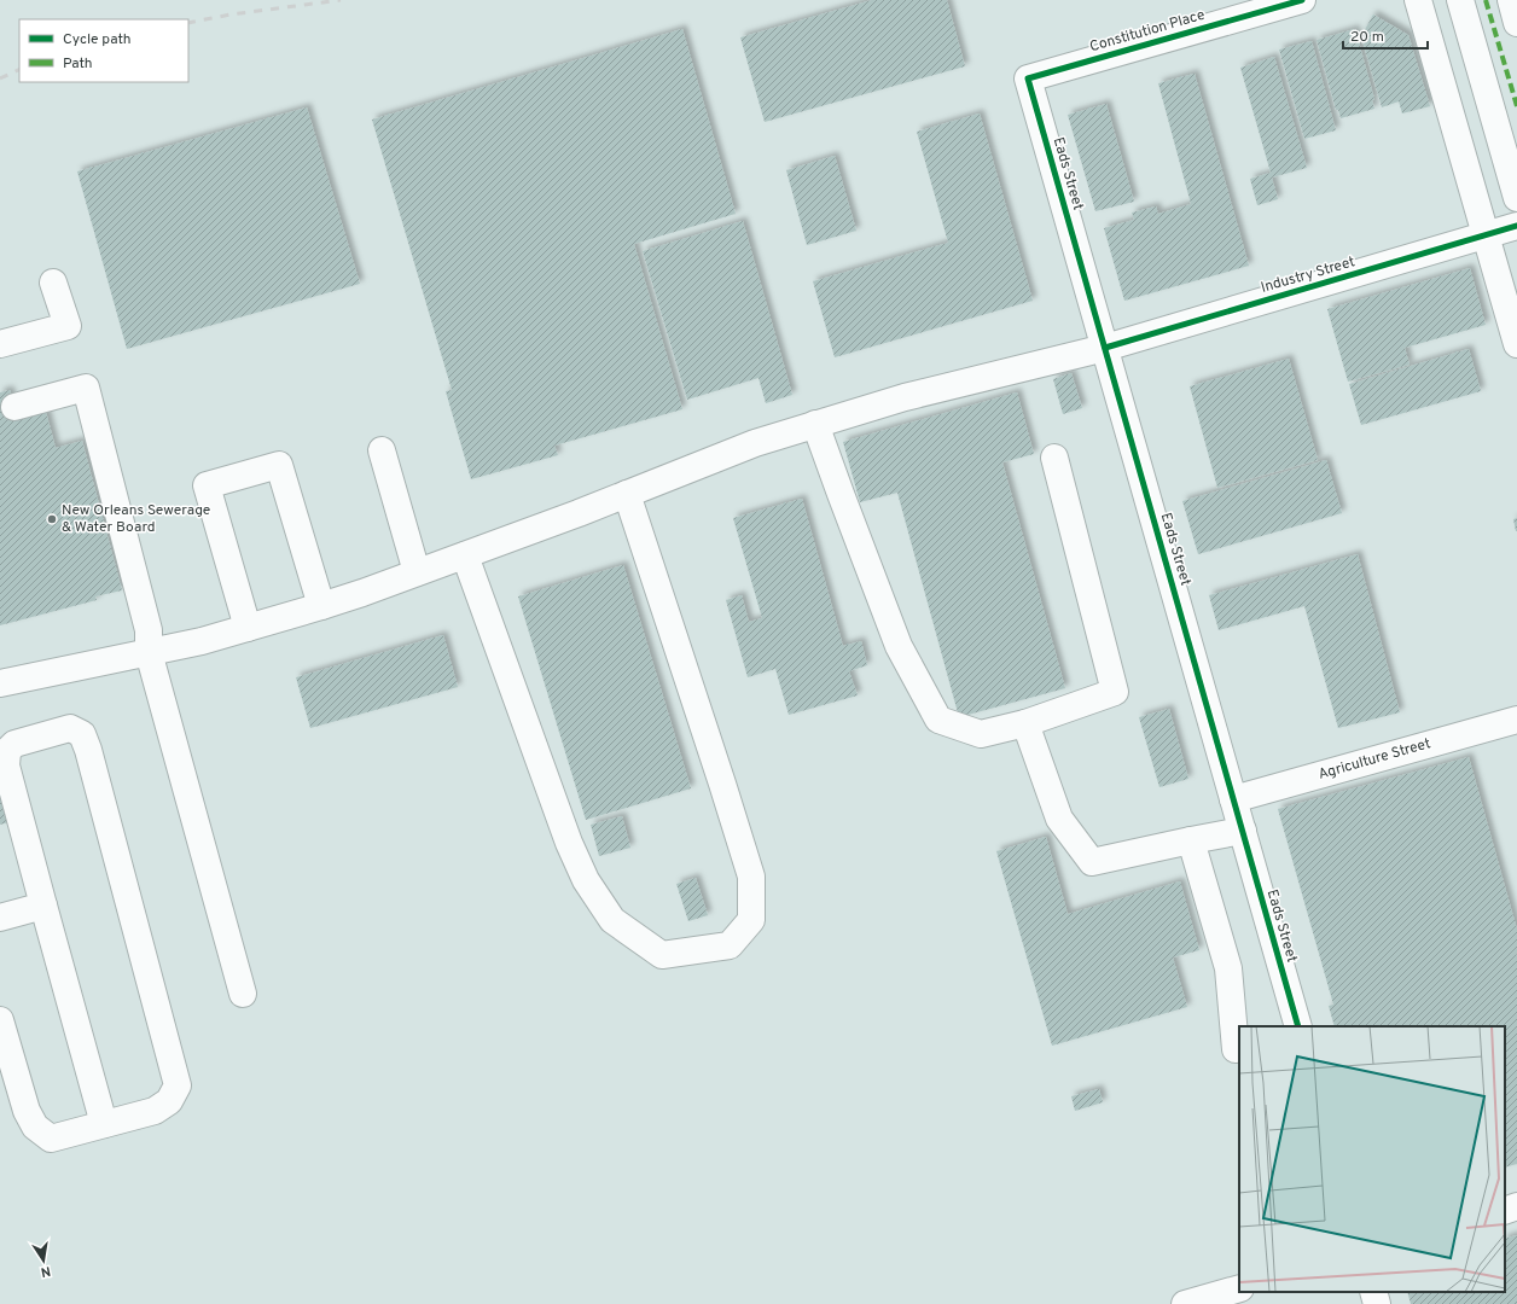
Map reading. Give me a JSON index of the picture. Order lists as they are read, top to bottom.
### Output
{
  "streets": {
    "street": [
      "Constitution Place",
      "Eads Street",
      "Industry Street",
      "Agriculture Street"
    ]
  },
  "crossings": [
    ["Constitution Place", "Eads Street"],
    ["Eads Street", "Industry Street"],
    ["Eads Street", "Agriculture Street"]
  ],
  "places": ["New Orleans Sewerage & Water Board"],
  "legend": ["Cycle path", "Path"],
  "scale_bar": "20 m",
  "north": "bottom"
}
